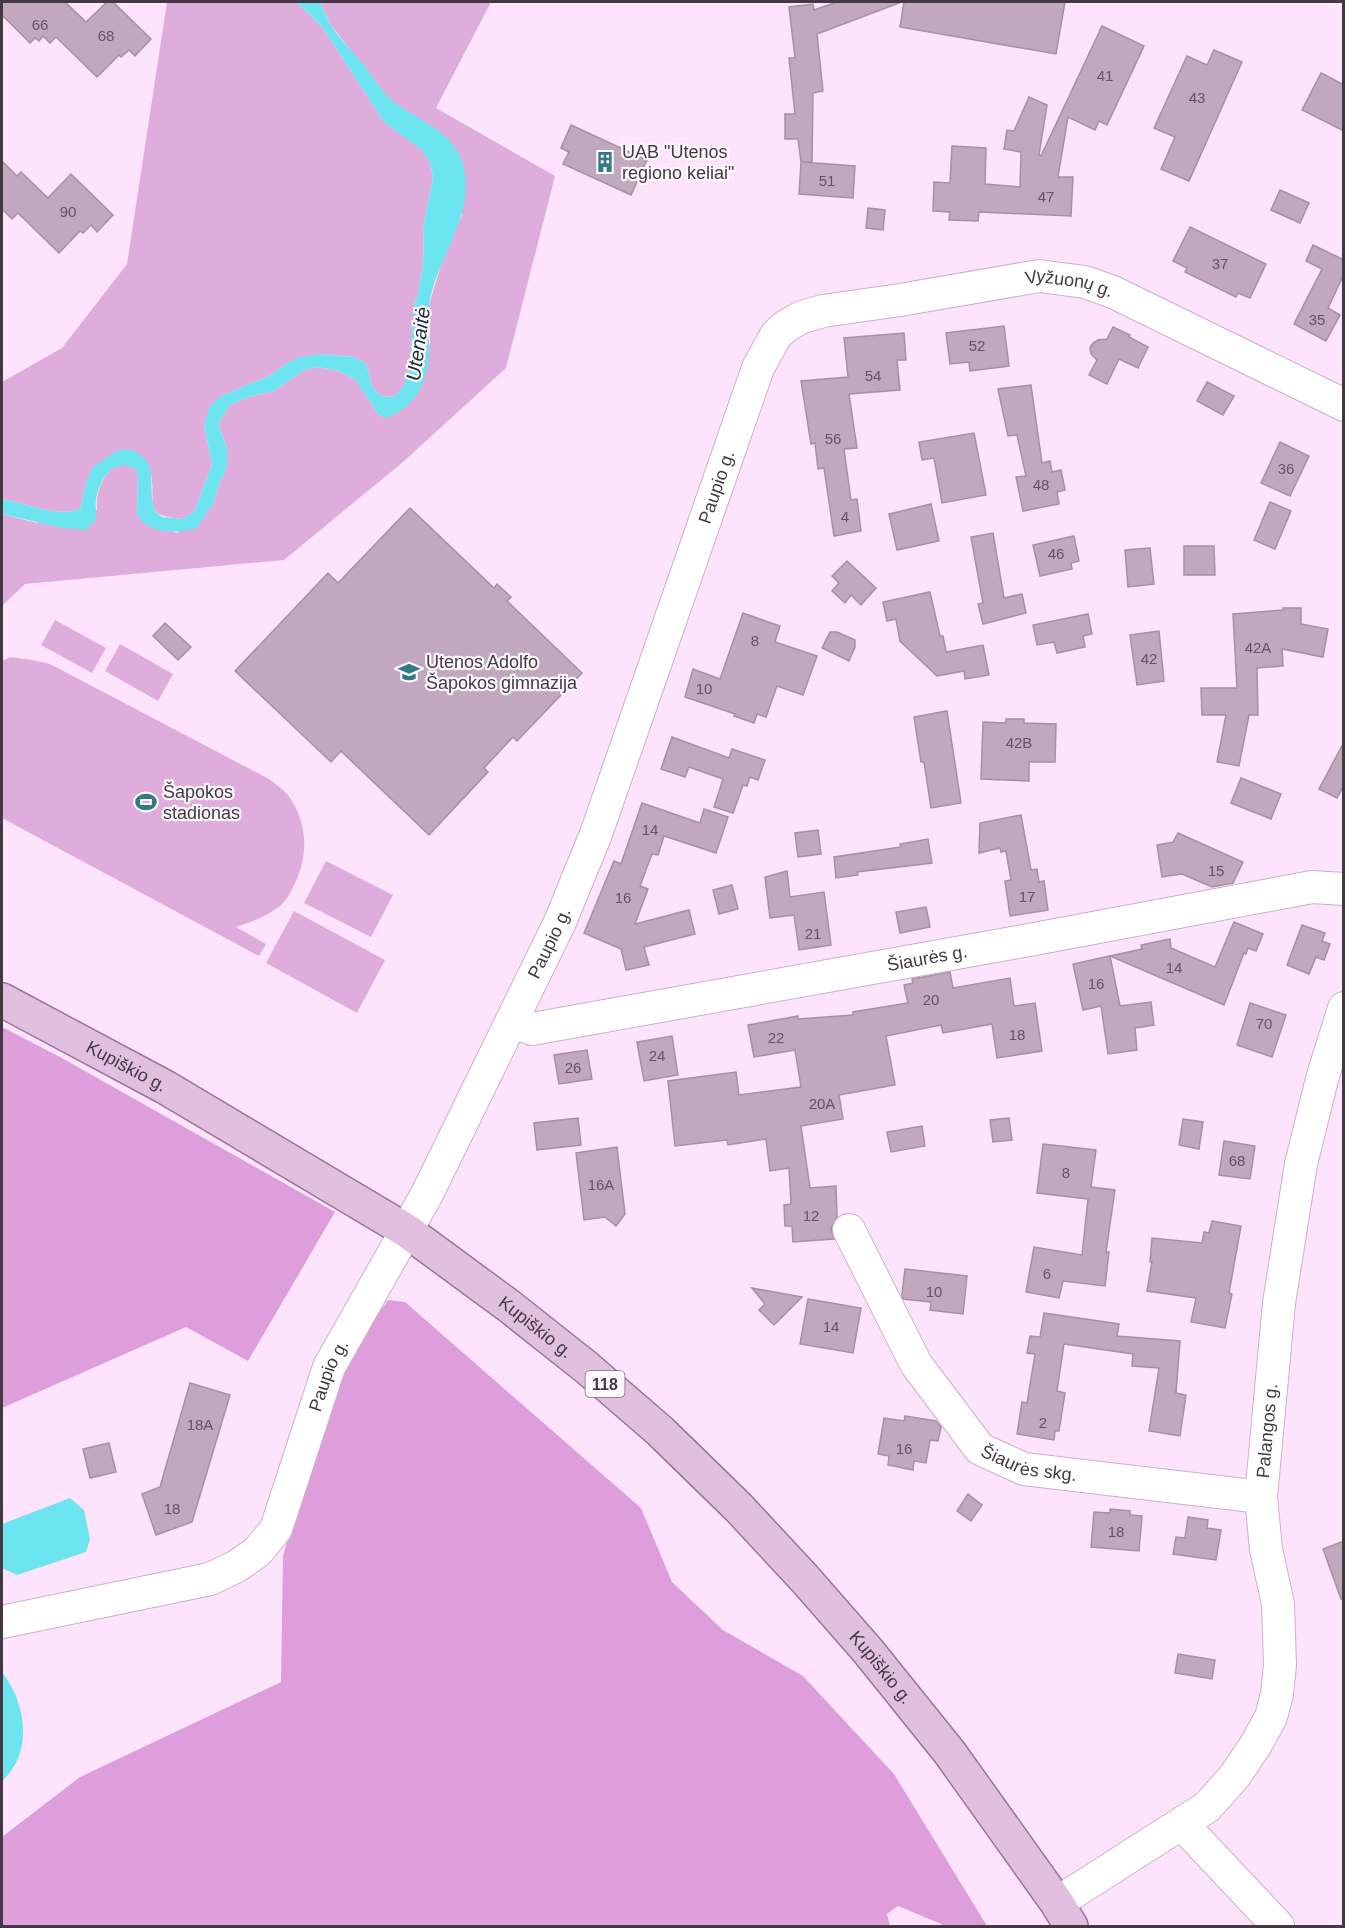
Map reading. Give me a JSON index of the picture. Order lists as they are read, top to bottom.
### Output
{
  "streets": {
    "main road": ["Kupiškio g.", "118"],
    "street": [
      "Vyžuonų g.",
      "Paupio g.",
      "Šiaurės g.",
      "Palangos g.",
      "Šiaurės skg."
    ]
  },
  "crossings": [
    ["Vyžuonų g.", "Paupio g."],
    ["Paupio g.", "Šiaurės g."],
    ["Paupio g.", "Kupiškio g."],
    ["Kupiškio g.", "Palangos g."],
    ["Palangos g.", "Šiaurės skg."]
  ],
  "water": ["Utenaitė"],
  "places": {
    "building": ["UAB \"Utenos regiono keliai\""],
    "school or university": ["Utenos Adolfo Šapokos gimnazija"],
    "sports": ["Šapokos stadionas"]
  },
  "house_numbers": [
    "66",
    "68",
    "41",
    "43",
    "51",
    "47",
    "90",
    "37",
    "35",
    "52",
    "54",
    "56",
    "36",
    "48",
    "4",
    "46",
    "8",
    "42A",
    "42",
    "10",
    "42B",
    "14",
    "15",
    "17",
    "16",
    "21",
    "14",
    "16",
    "20",
    "70",
    "18",
    "22",
    "24",
    "26",
    "20A",
    "68",
    "8",
    "16A",
    "12",
    "6",
    "10",
    "14",
    "2",
    "18A",
    "16",
    "18",
    "18"
  ]
}
